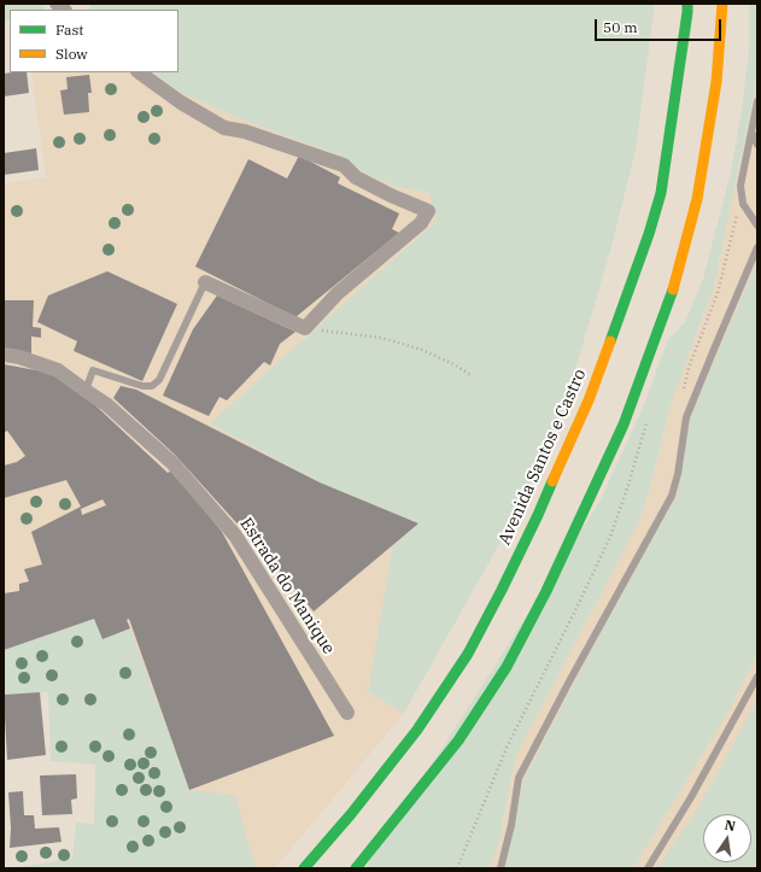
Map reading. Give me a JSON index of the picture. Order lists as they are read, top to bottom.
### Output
{
  "streets": {
    "main road": ["Avenida Santos e Castro"],
    "street": ["Estrada do Manique"]
  },
  "legend": ["Fast", "Slow"],
  "scale_bar": "50 m",
  "north": "top"
}
